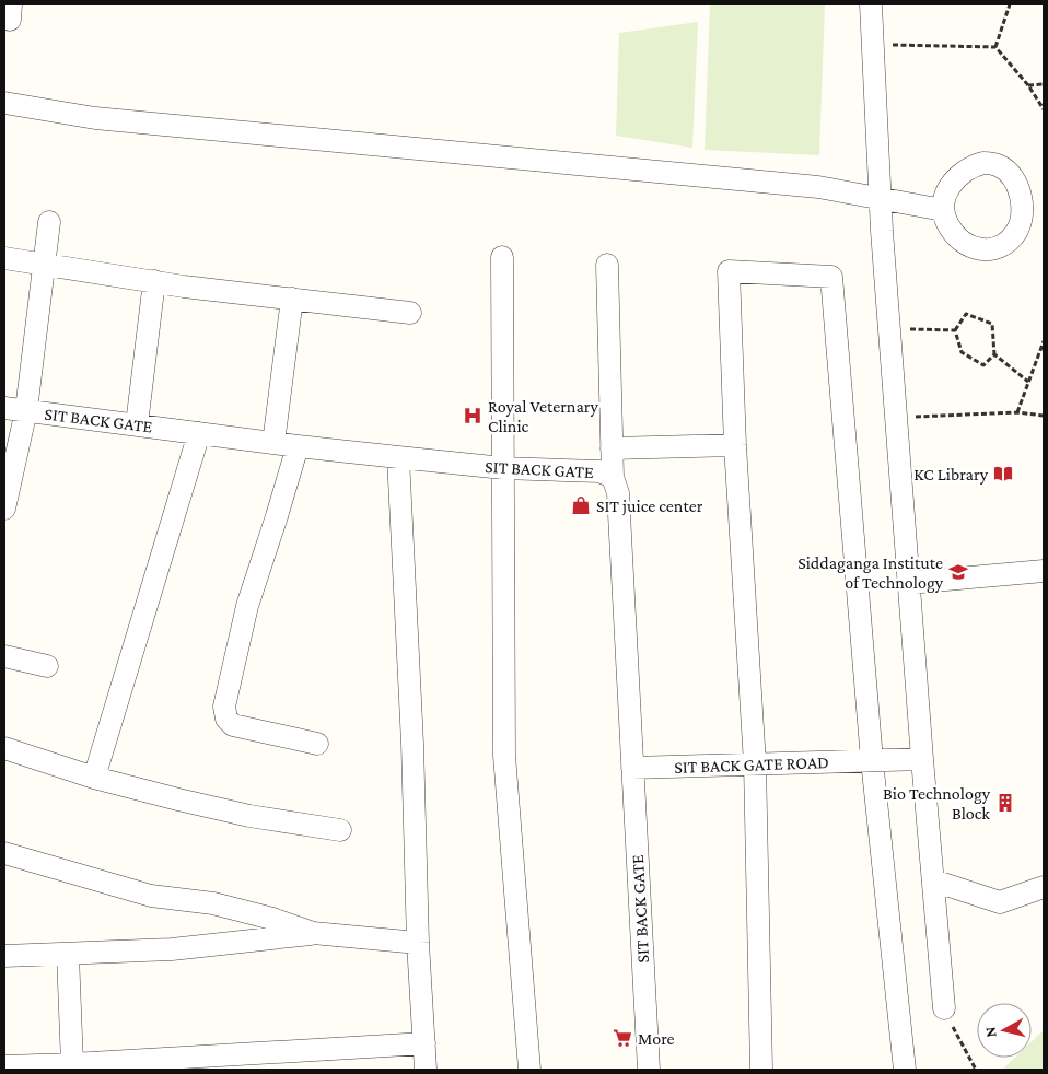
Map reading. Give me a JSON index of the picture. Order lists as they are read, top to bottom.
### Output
{
  "streets": {
    "street": ["SIT BACK GATE", "SIT BACK GATE ROAD"]
  },
  "crossings": [
    ["SIT BACK GATE", "SIT BACK GATE ROAD"]
  ],
  "places": {
    "hospital": ["Royal Veternary Clinic"],
    "library": ["KC Library"],
    "shop": ["SIT juice center"],
    "school or university": ["Siddaganga Institute of Technology"],
    "building": ["Bio Technology Block"],
    "supermarket": ["More"]
  },
  "north": "left"
}
